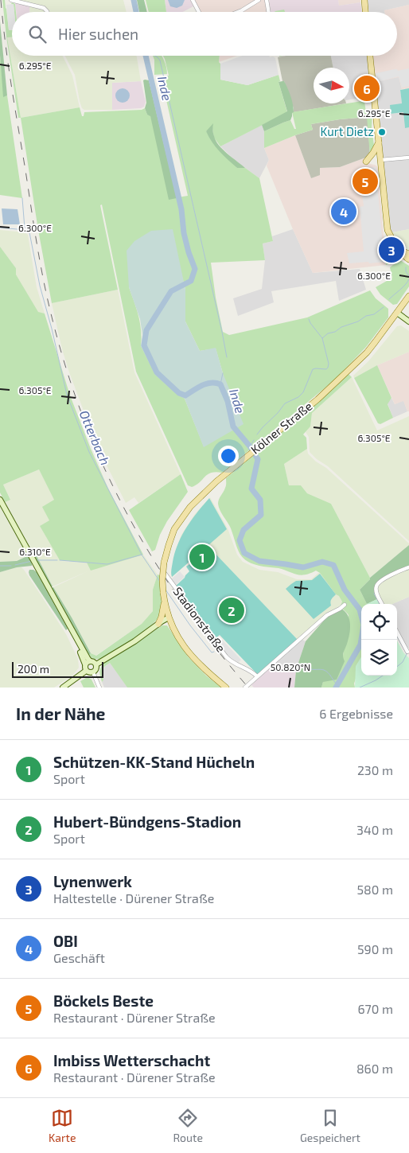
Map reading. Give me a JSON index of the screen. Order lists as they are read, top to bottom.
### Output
{
  "streets": {
    "main road": ["Kölner Straße"],
    "street": ["Stadionstraße"]
  },
  "water": ["Inde", "Otterbach"],
  "places": ["Kurt Dietz"],
  "scale_bar": "200 m",
  "north": "right",
  "page": {
    "search": "Hier suchen",
    "pins": [
      "6",
      "5",
      "4",
      "3",
      "1",
      "2"
    ],
    "scale": "200 m",
    "heading": ["In der Nähe", "6 Ergebnisse"],
    "list": [
      {
        "mark": "1",
        "name": "Schützen-KK-Stand Hücheln",
        "note": "Sport",
        "value": "230 m"
      },
      {
        "mark": "2",
        "name": "Hubert-Bündgens-Stadion",
        "note": "Sport",
        "value": "340 m"
      },
      {
        "mark": "3",
        "name": "Lynenwerk",
        "note": "Haltestelle · Dürener Straße",
        "value": "580 m"
      },
      {
        "mark": "4",
        "name": "OBI",
        "note": "Geschäft",
        "value": "590 m"
      },
      {
        "mark": "5",
        "name": "Böckels Beste",
        "note": "Restaurant · Dürener Straße",
        "value": "670 m"
      },
      {
        "mark": "6",
        "name": "Imbiss Wetterschacht",
        "note": "Restaurant · Dürener Straße",
        "value": "860 m"
      }
    ],
    "nav": ["Karte", "Route", "Gespeichert"]
  },
  "coordinates": [
    "6.295°E",
    "6.300°E",
    "6.305°E",
    "6.310°E",
    "50.820°N"
  ]
}
